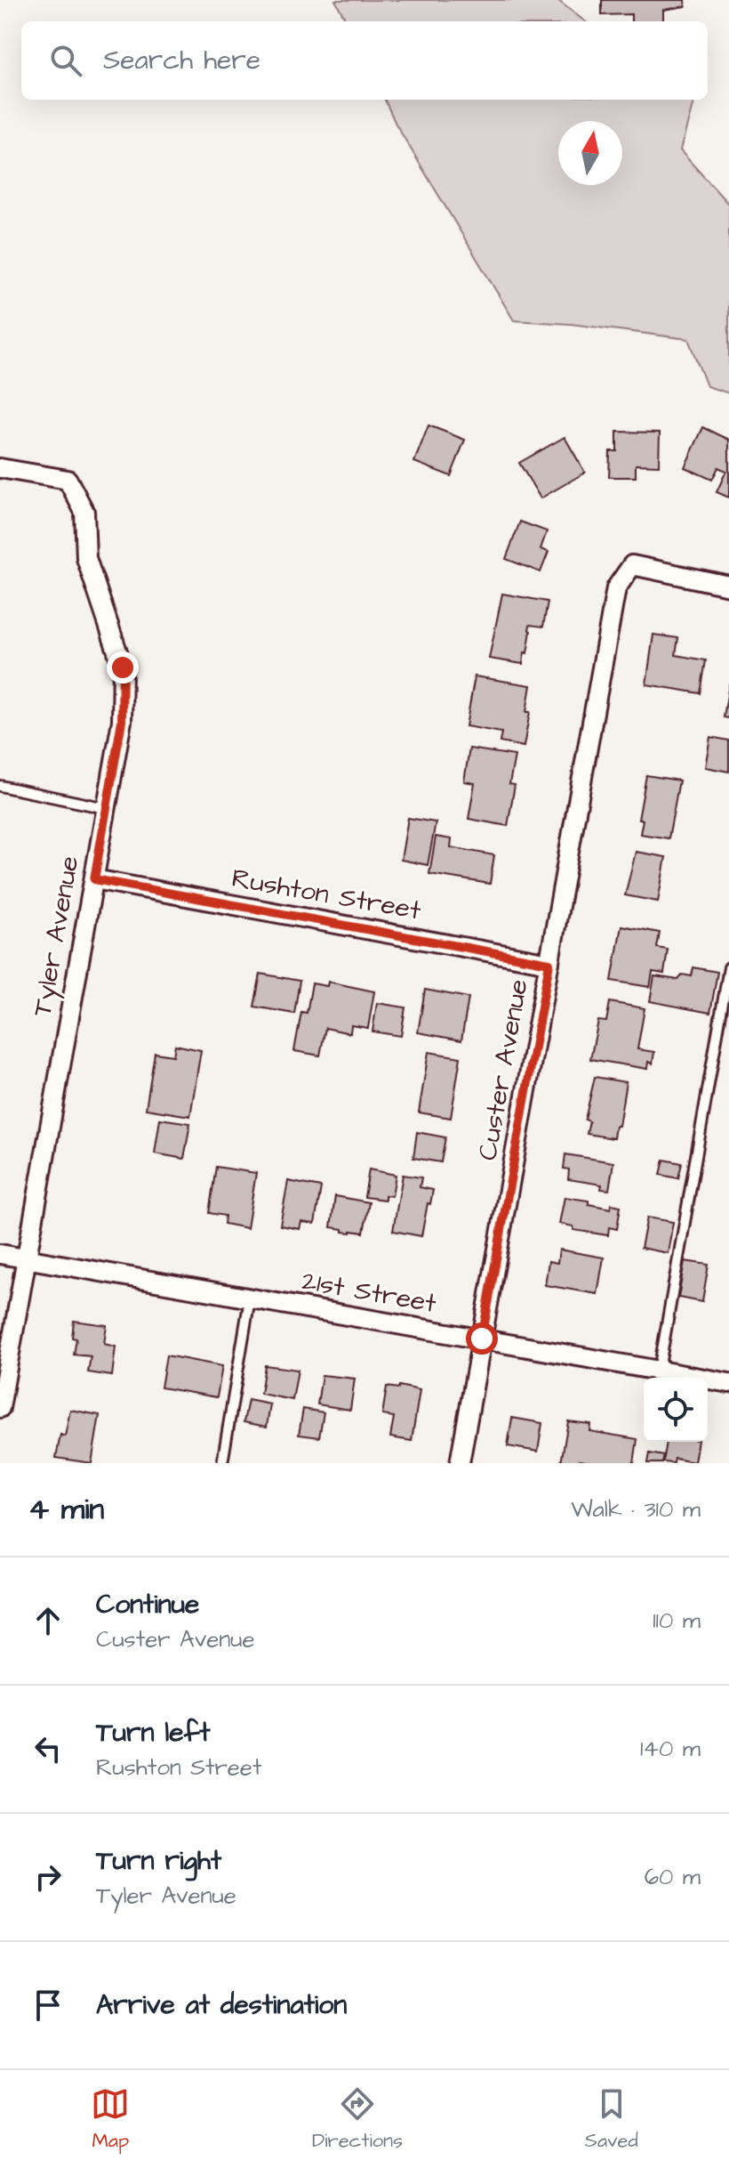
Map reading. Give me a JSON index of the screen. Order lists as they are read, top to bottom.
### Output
{
  "streets": {
    "street": [
      "Rushton Street",
      "Tyler Avenue",
      "Custer Avenue",
      "21st Street"
    ]
  },
  "crossings": [
    ["Rushton Street", "Tyler Avenue"],
    ["Rushton Street", "Custer Avenue"],
    ["Tyler Avenue", "21st Street"],
    ["Custer Avenue", "21st Street"]
  ],
  "north": "top",
  "page": {
    "search": "Search here",
    "heading": ["4 min", "Walk · 310 m"],
    "list": [
      ["Continue", "Custer Avenue", "110 m"],
      ["Turn left", "Rushton Street", "140 m"],
      ["Turn right", "Tyler Avenue", "60 m"],
      "Arrive at destination"
    ],
    "nav": ["Map", "Directions", "Saved"]
  }
}
